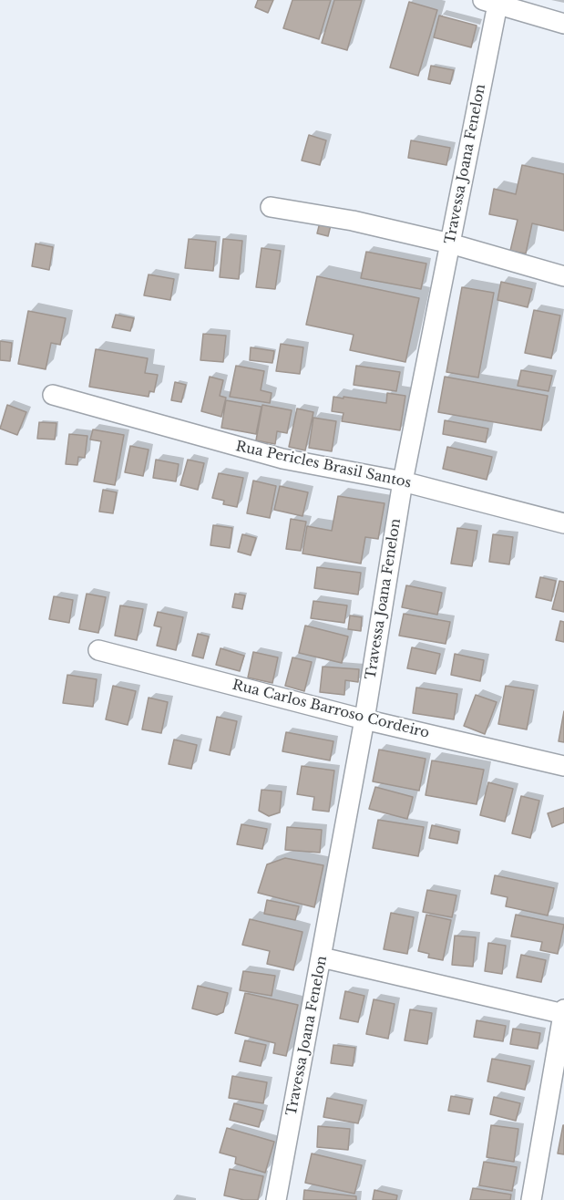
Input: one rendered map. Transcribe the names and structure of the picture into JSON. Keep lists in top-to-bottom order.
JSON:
{
  "streets": {
    "street": ["Travessa Joana Fenelon", "Rua Pericles Brasil Santos", "Rua Carlos Barroso Cordeiro"]
  },
  "crossings": [
    ["Travessa Joana Fenelon", "Rua Pericles Brasil Santos"],
    ["Travessa Joana Fenelon", "Rua Carlos Barroso Cordeiro"]
  ]
}
